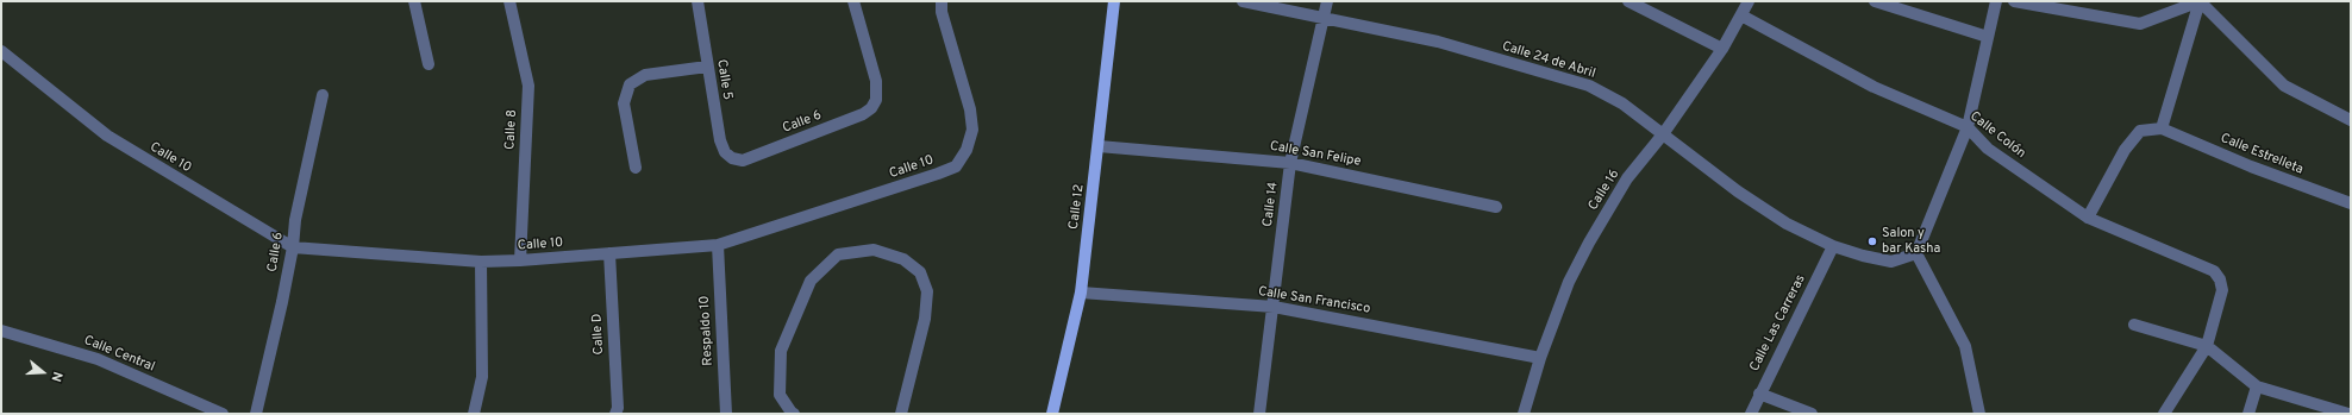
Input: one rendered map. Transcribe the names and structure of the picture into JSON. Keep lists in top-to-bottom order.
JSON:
{
  "streets": {
    "main road": ["Calle 12"],
    "street": [
      "Calle 24 de Abril",
      "Calle 5",
      "Calle 6",
      "Calle 8",
      "Calle Colón",
      "Calle San Felipe",
      "Calle Estrelleta",
      "Calle 10",
      "Calle 16",
      "Calle 14",
      "Calle San Francisco",
      "Calle Las Carreras",
      "Respaldo 10",
      "Calle D",
      "Calle Central"
    ]
  },
  "crossings": [
    ["Calle 24 de Abril", "Calle 16"],
    ["Calle 24 de Abril", "Calle 14"],
    ["Calle 24 de Abril", "Calle Las Carreras"],
    ["Calle 5", "Calle 6"],
    ["Calle 6", "Calle 10"],
    ["Calle 8", "Calle 10"],
    ["Calle Colón", "Calle 16"],
    ["Calle San Felipe", "Calle 14"],
    ["Calle San Felipe", "Calle 12"],
    ["Calle 10", "Respaldo 10"],
    ["Calle 10", "Calle D"],
    ["Calle 16", "Calle San Francisco"],
    ["Calle 14", "Calle San Francisco"],
    ["Calle 12", "Calle San Francisco"]
  ],
  "places": ["Salon y bar Kasha"],
  "north": "right"
}
